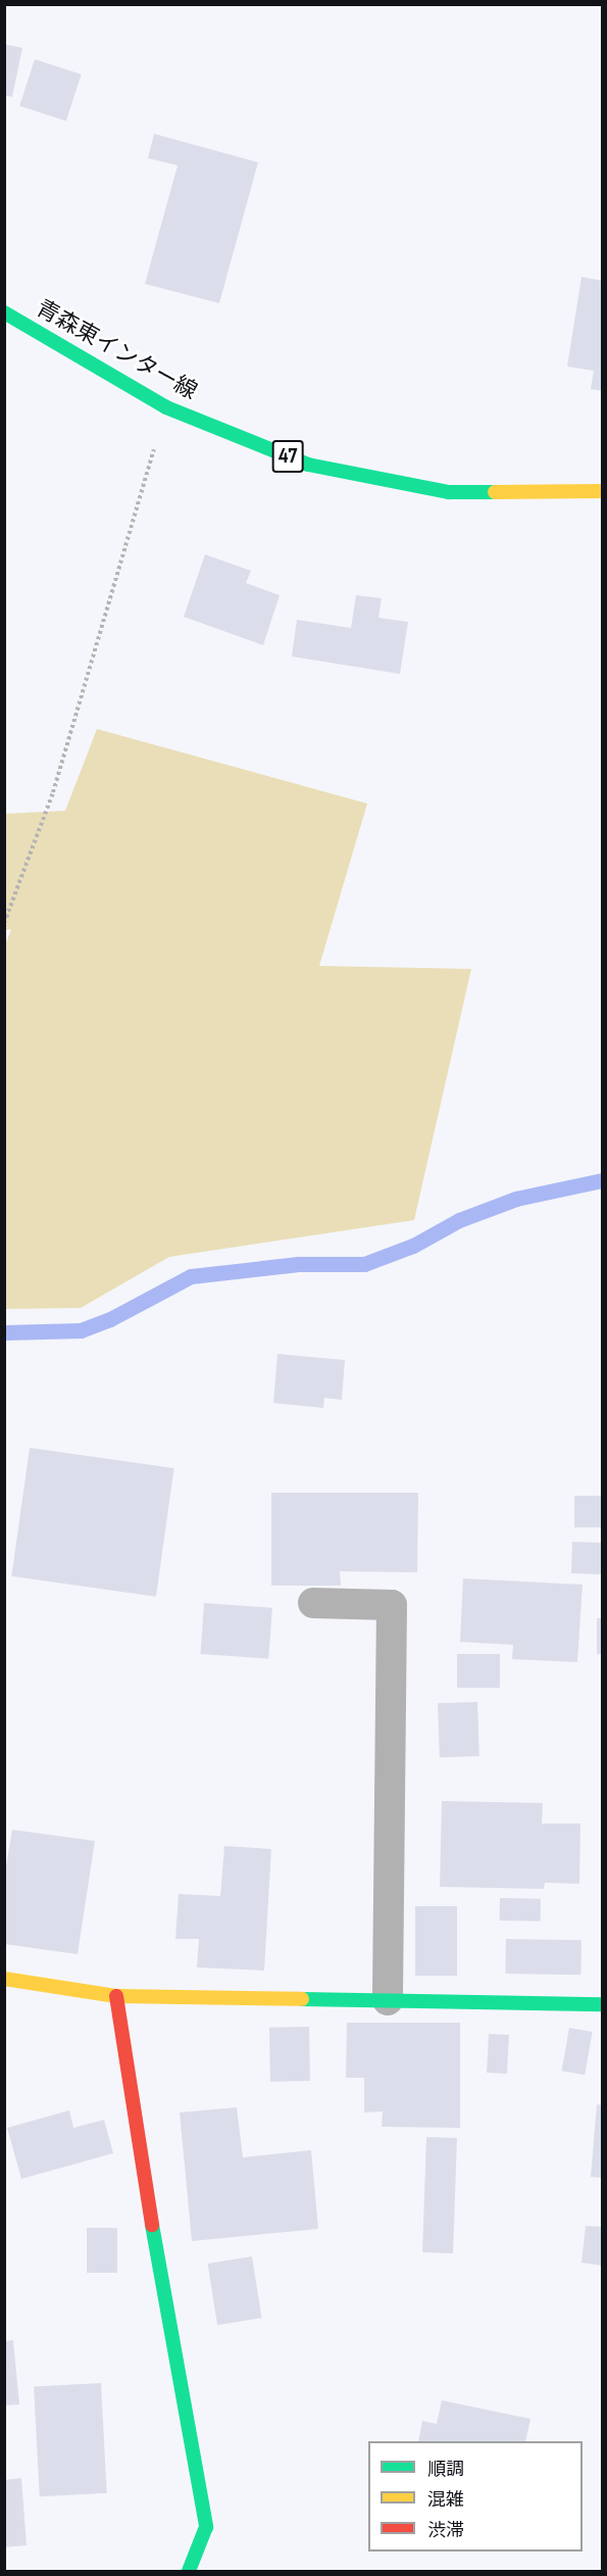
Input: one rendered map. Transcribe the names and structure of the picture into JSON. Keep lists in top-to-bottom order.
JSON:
{
  "streets": {
    "street": ["青森東インター線", "47"]
  },
  "legend": ["順調", "混雑", "渋滞"]
}
